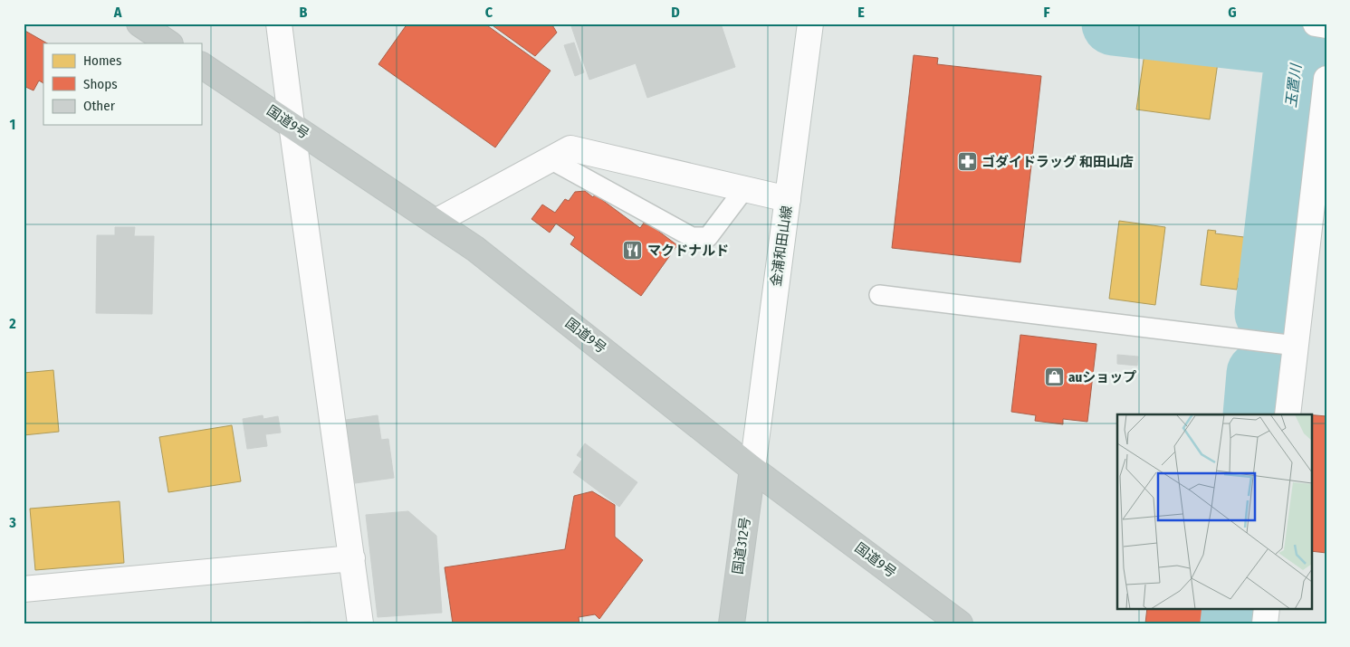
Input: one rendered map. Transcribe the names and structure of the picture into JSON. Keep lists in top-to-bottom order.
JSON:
{
  "streets": {
    "highway": ["国道9号", "国道312号"],
    "street": ["金浦和田山線"]
  },
  "crossings": [
    ["国道9号", "金浦和田山線"],
    ["国道9号", "国道312号"],
    ["金浦和田山線", "国道312号"]
  ],
  "water": ["玉置川"],
  "places": {
    "pharmacy": ["ゴダイドラッグ 和田山店"],
    "restaurant": ["マクドナルド"],
    "shop": ["auショップ"]
  },
  "legend": ["Homes", "Shops", "Other"],
  "grid": {
    "columns": [
      "A",
      "B",
      "C",
      "D",
      "E",
      "F",
      "G"
    ],
    "rows": ["1", "2", "3"]
  }
}
